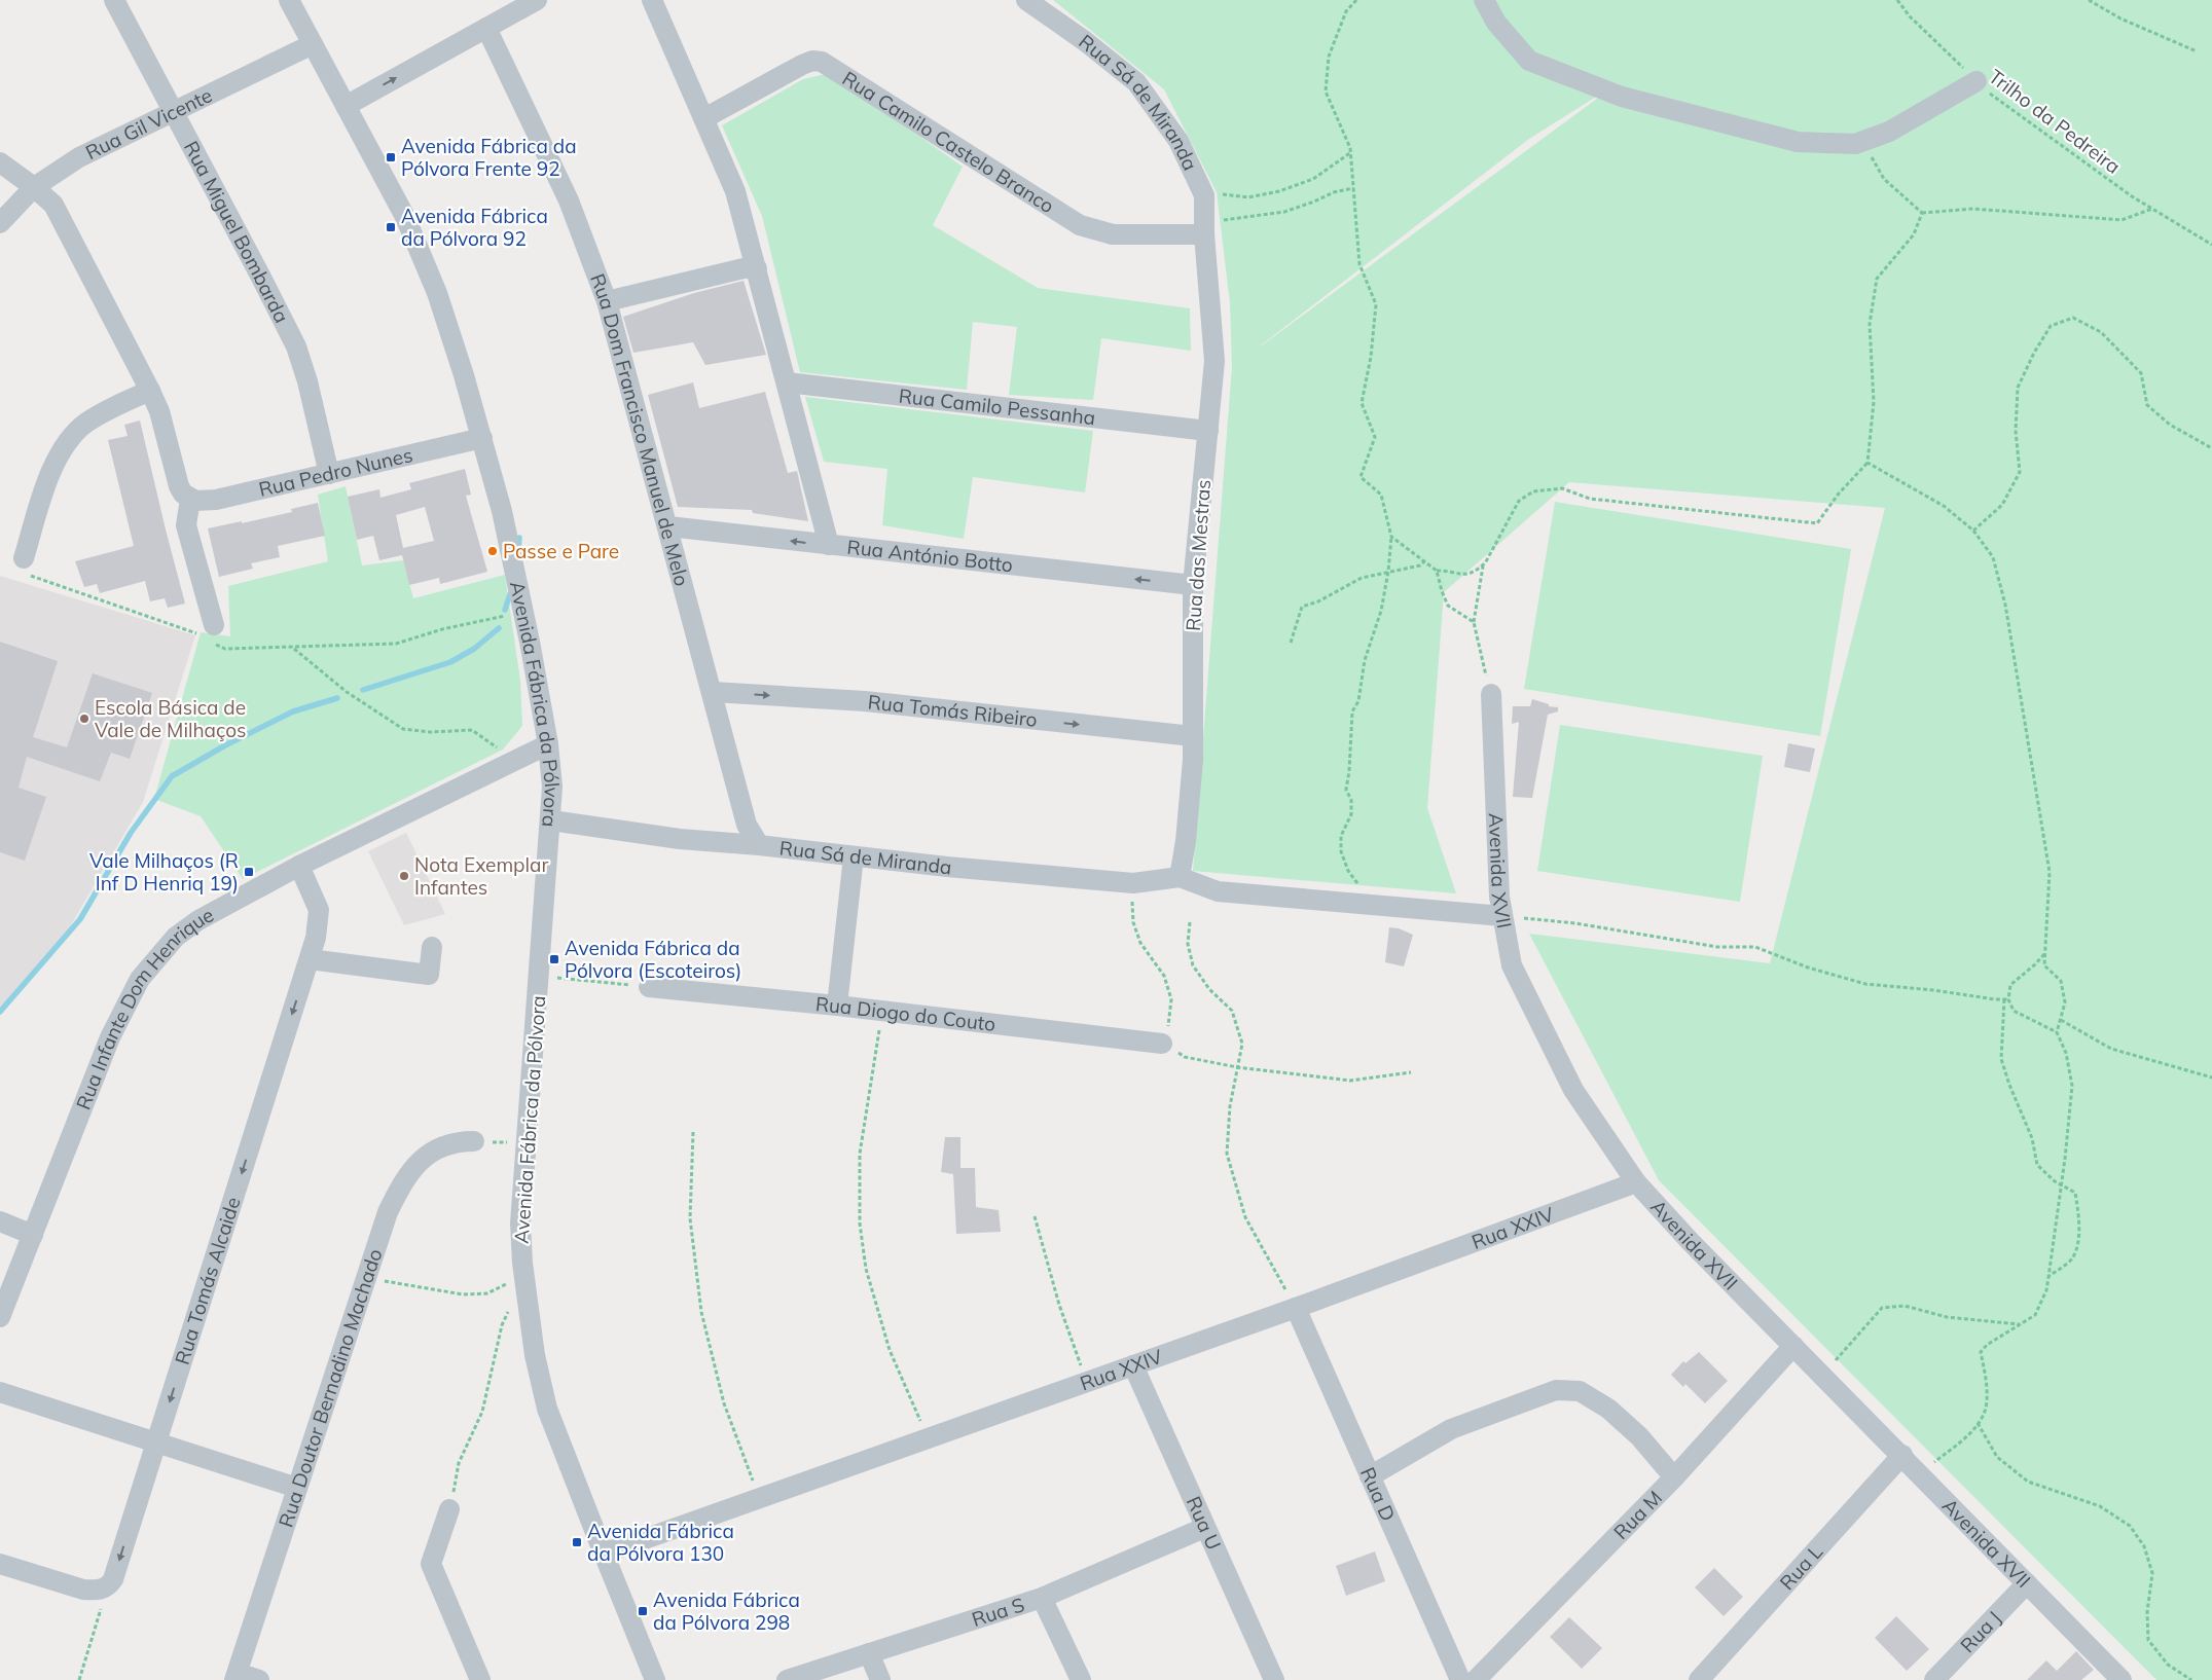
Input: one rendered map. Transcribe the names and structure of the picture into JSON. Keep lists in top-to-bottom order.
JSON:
{
  "streets": {
    "street": [
      "Rua Sá de Miranda",
      "Rua Gil Vicente",
      "Rua Camilo Castelo Branco",
      "Rua Miguel Bombarda",
      "Rua Camilo Pessanha",
      "Rua Dom Francisco Manuel de Melo",
      "Rua Pedro Nunes",
      "Rua das Mestras",
      "Rua António Botto",
      "Avenida Fábrica da Pólvora",
      "Rua Tomás Ribeiro",
      "Avenida XVII",
      "Rua Infante Dom Henrique",
      "Rua Diogo do Couto",
      "Rua XXIV",
      "Rua Tomás Alcaide",
      "Rua Doutor Bernadino Machado",
      "Rua D",
      "Rua M",
      "Rua U",
      "Rua L",
      "Rua S",
      "Rua J"
    ],
    "path": ["Trilho da Pedreira"]
  },
  "crossings": [
    ["Rua Sá de Miranda", "Rua Camilo Castelo Branco"],
    ["Rua Sá de Miranda", "Rua Dom Francisco Manuel de Melo"],
    ["Rua Sá de Miranda", "Rua das Mestras"],
    ["Rua Sá de Miranda", "Avenida Fábrica da Pólvora"],
    ["Rua Gil Vicente", "Rua Miguel Bombarda"],
    ["Rua Gil Vicente", "Avenida Fábrica da Pólvora"],
    ["Rua Camilo Castelo Branco", "Rua das Mestras"],
    ["Rua Miguel Bombarda", "Rua Pedro Nunes"],
    ["Rua Camilo Pessanha", "Rua das Mestras"],
    ["Rua Dom Francisco Manuel de Melo", "Rua António Botto"],
    ["Rua Dom Francisco Manuel de Melo", "Rua Tomás Ribeiro"],
    ["Rua Pedro Nunes", "Avenida Fábrica da Pólvora"],
    ["Rua das Mestras", "Rua António Botto"],
    ["Rua das Mestras", "Rua Tomás Ribeiro"],
    ["Avenida Fábrica da Pólvora", "Rua Infante Dom Henrique"],
    ["Avenida Fábrica da Pólvora", "Rua XXIV"],
    ["Avenida XVII", "Rua XXIV"],
    ["Avenida XVII", "Rua M"],
    ["Avenida XVII", "Rua L"],
    ["Avenida XVII", "Rua J"],
    ["Rua Infante Dom Henrique", "Rua Tomás Alcaide"],
    ["Rua XXIV", "Rua D"],
    ["Rua XXIV", "Rua U"],
    ["Rua U", "Rua S"]
  ],
  "one_way": ["Rua António Botto", "Rua Tomás Ribeiro", "Rua Tomás Alcaide"],
  "places": {
    "transit": [
      "Avenida Fábrica da Pólvora Frente 92",
      "Avenida Fábrica da Pólvora 92",
      "Vale Milhaços (R Inf D Henriq 19)",
      "Avenida Fábrica da Pólvora (Escoteiros)",
      "Avenida Fábrica da Pólvora 130",
      "Avenida Fábrica da Pólvora 298"
    ],
    "other": ["Passe e Pare", "Escola Básica de Vale de Milhaços", "Nota Exemplar Infantes"]
  }
}
